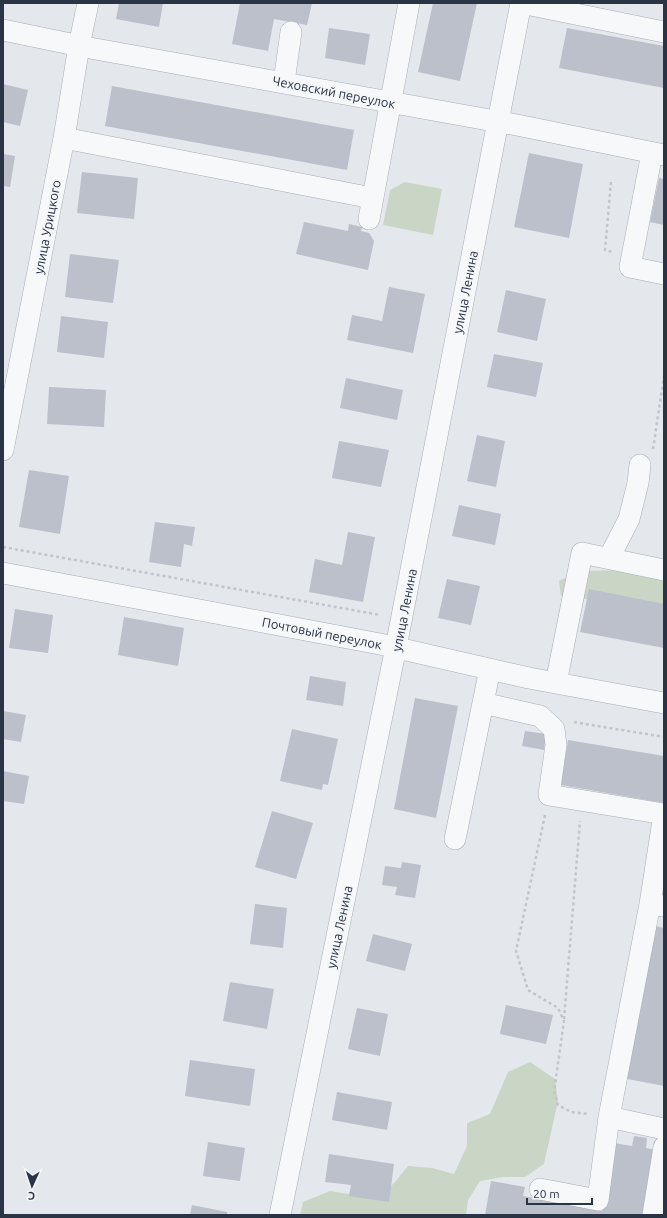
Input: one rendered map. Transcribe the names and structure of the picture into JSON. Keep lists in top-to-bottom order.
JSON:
{
  "streets": {
    "street": [
      "Чеховский переулок",
      "улица Урицкого",
      "улица Ленина",
      "Почтовый переулок"
    ]
  },
  "crossings": [
    ["Чеховский переулок", "улица Урицкого"],
    ["Чеховский переулок", "улица Ленина"],
    ["улица Ленина", "Почтовый переулок"]
  ],
  "scale_bar": "20 m",
  "north": "bottom"
}
